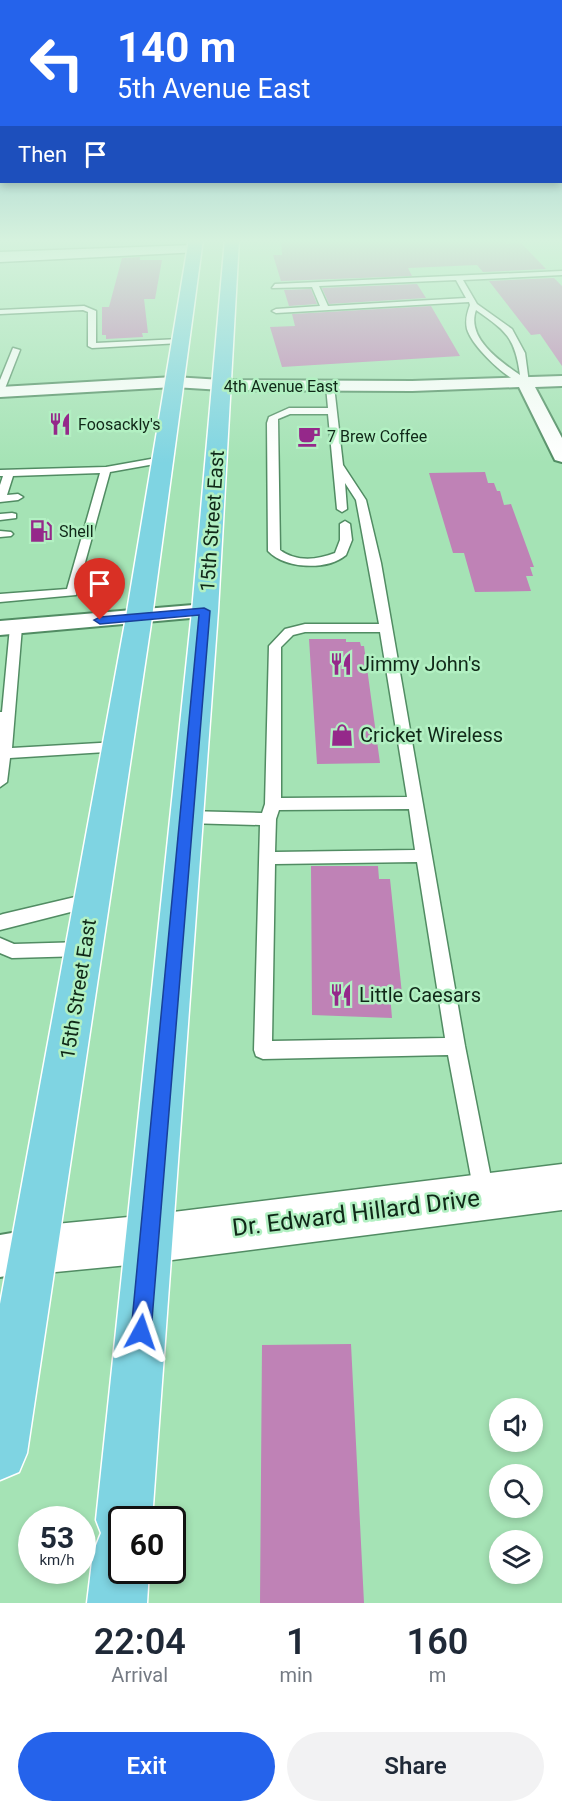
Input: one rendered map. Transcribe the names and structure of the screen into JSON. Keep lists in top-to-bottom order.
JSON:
{
  "streets": {
    "main road": ["15th Street East"],
    "street": ["4th Avenue East", "Dr. Edward Hillard Drive"]
  },
  "crossings": [
    ["4th Avenue East", "15th Street East"],
    ["15th Street East", "Dr. Edward Hillard Drive"]
  ],
  "places": {
    "restaurant": ["Foosackly's", "Jimmy John's", "Little Caesars"],
    "cafe": ["7 Brew Coffee"],
    "fuel station": ["Shell"],
    "shop": ["Cricket Wireless"]
  },
  "page": {
    "turn": ["140 m", "5th Avenue East"],
    "then": "Then",
    "speed": "53 km/h",
    "limit": "60",
    "eta": [
      "22:04",
      "Arrival",
      "1",
      "min",
      "160",
      "m"
    ],
    "buttons": ["Exit", "Share"]
  }
}
